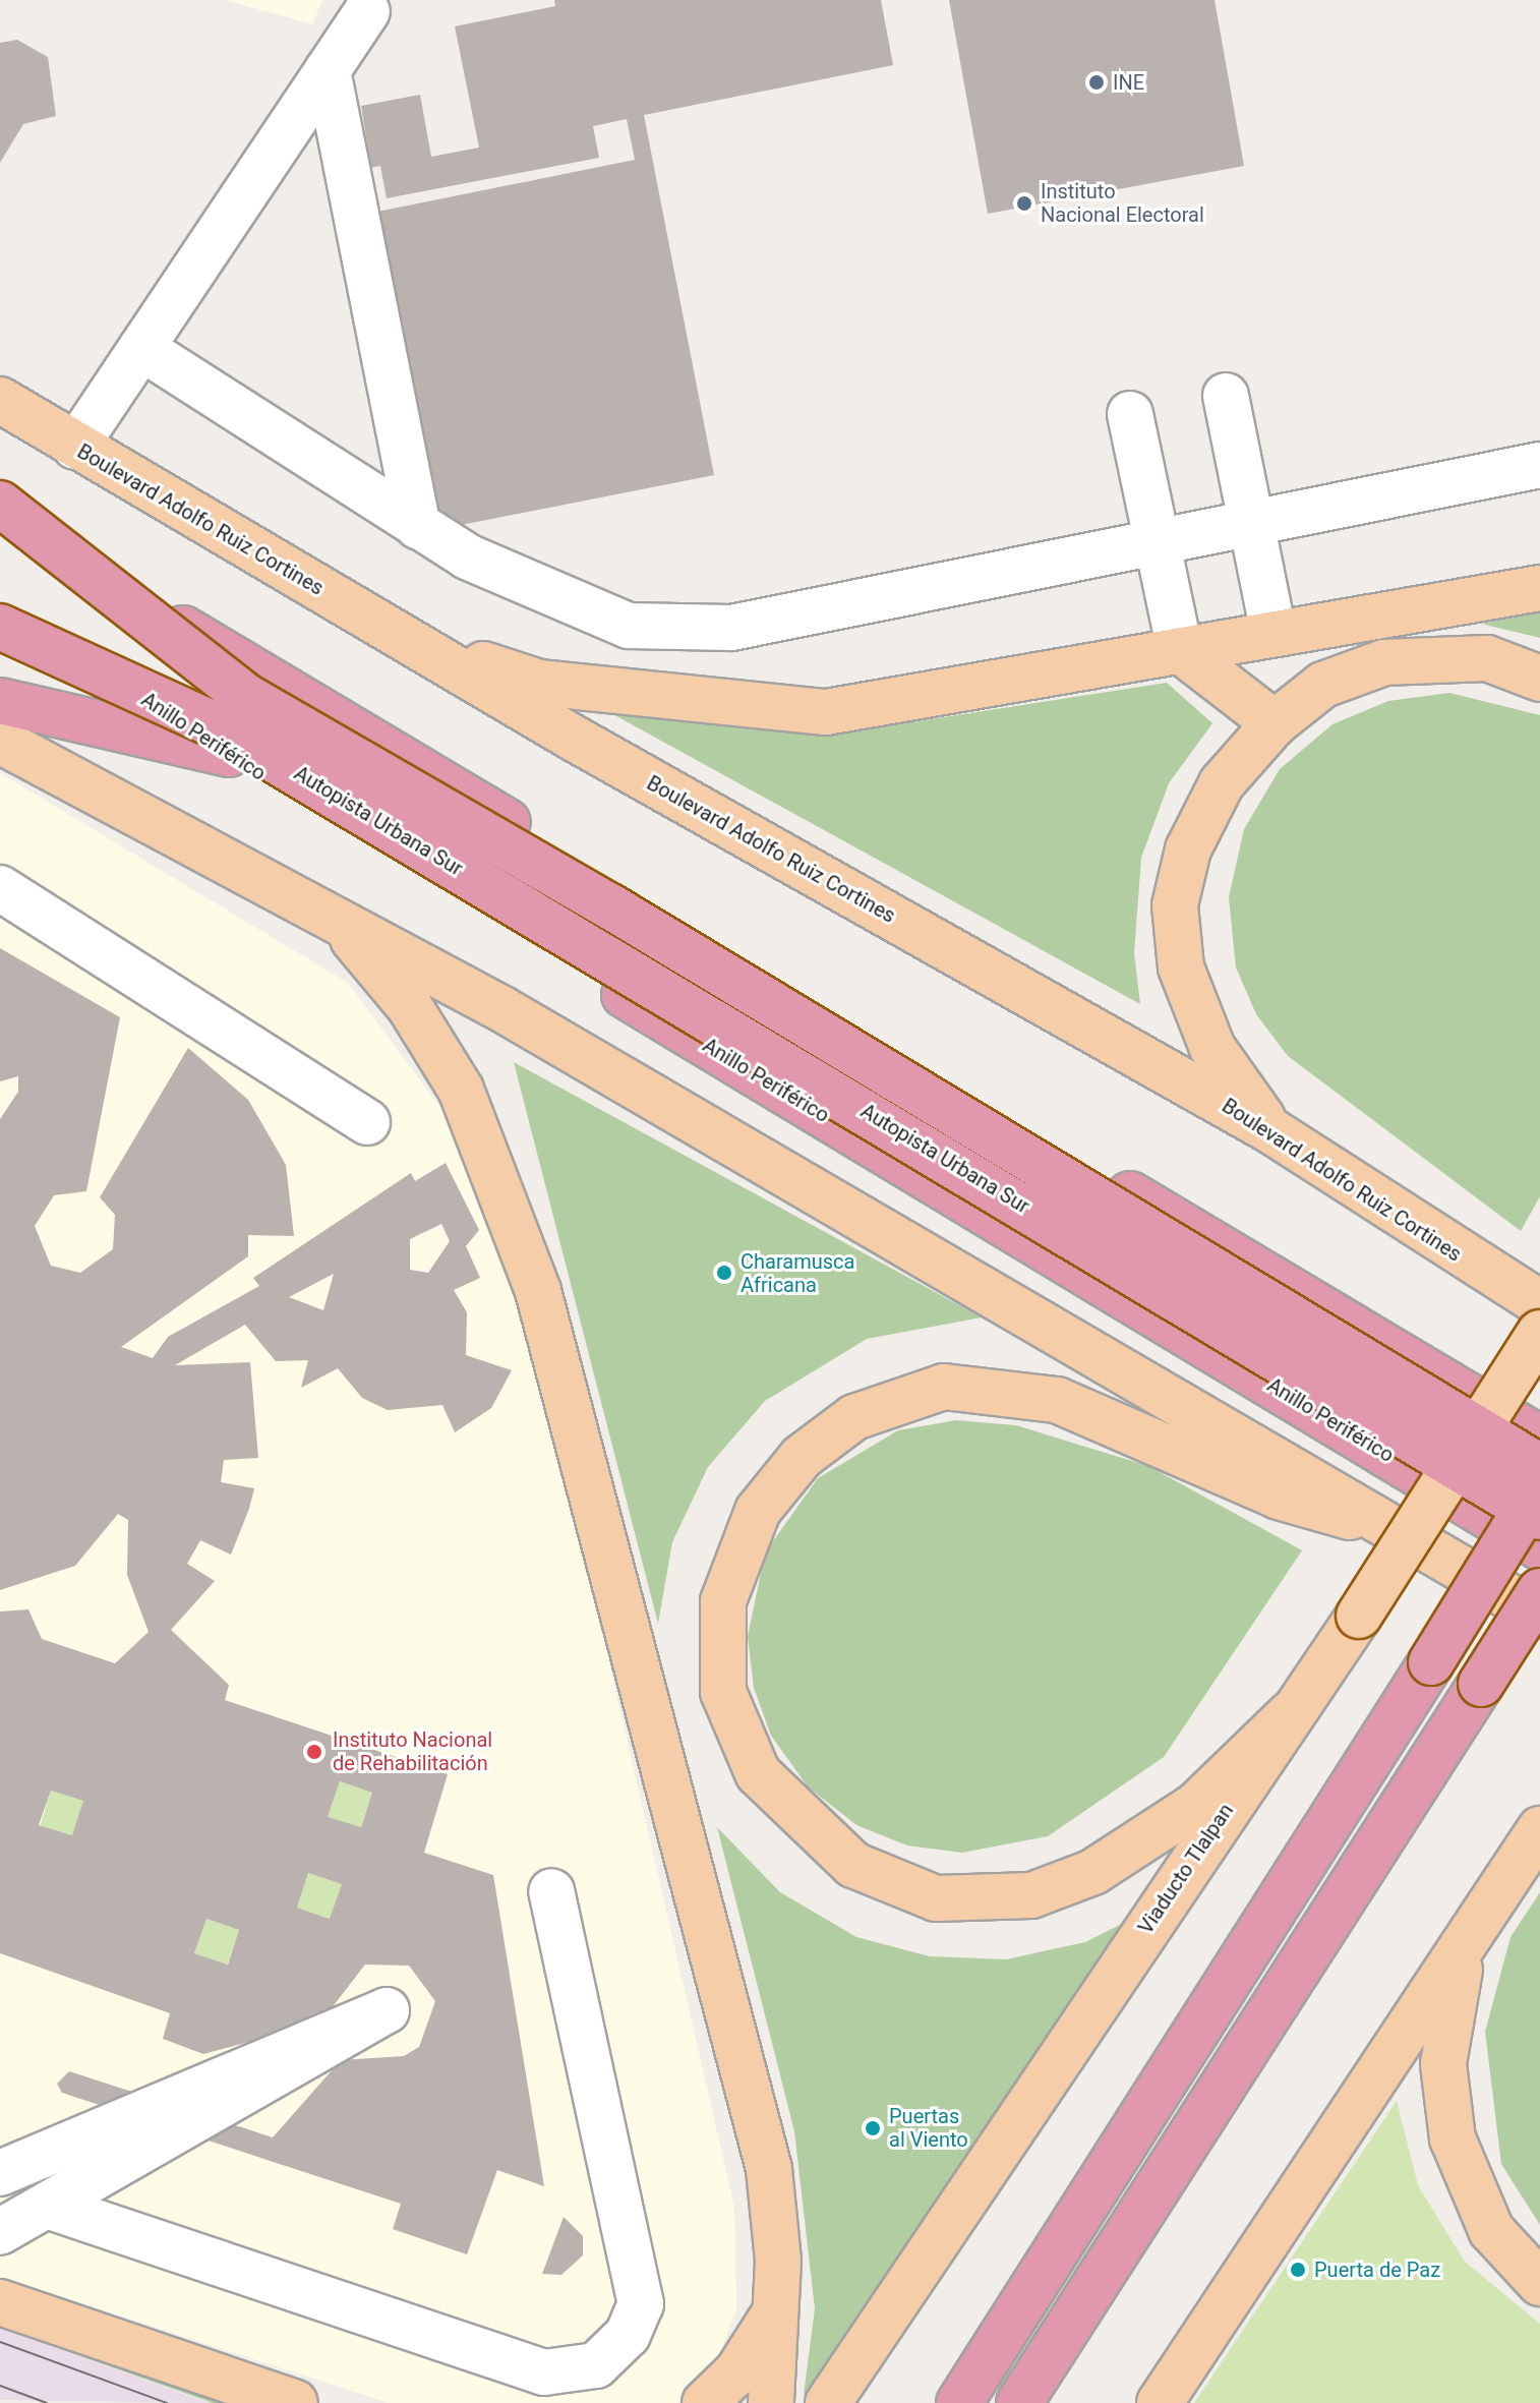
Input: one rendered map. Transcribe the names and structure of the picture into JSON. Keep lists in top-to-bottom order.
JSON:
{
  "streets": {
    "highway": ["Anillo Periférico", "Autopista Urbana Sur"],
    "main road": ["Boulevard Adolfo Ruiz Cortines", "Viaducto Tlalpan"]
  },
  "crossings": [
    ["Anillo Periférico", "Autopista Urbana Sur"]
  ],
  "places": [
    "INE",
    "Instituto Nacional Electoral",
    "Charamusca Africana",
    "Instituto Nacional de Rehabilitación",
    "Puertas al Viento",
    "Puerta de Paz"
  ]
}
